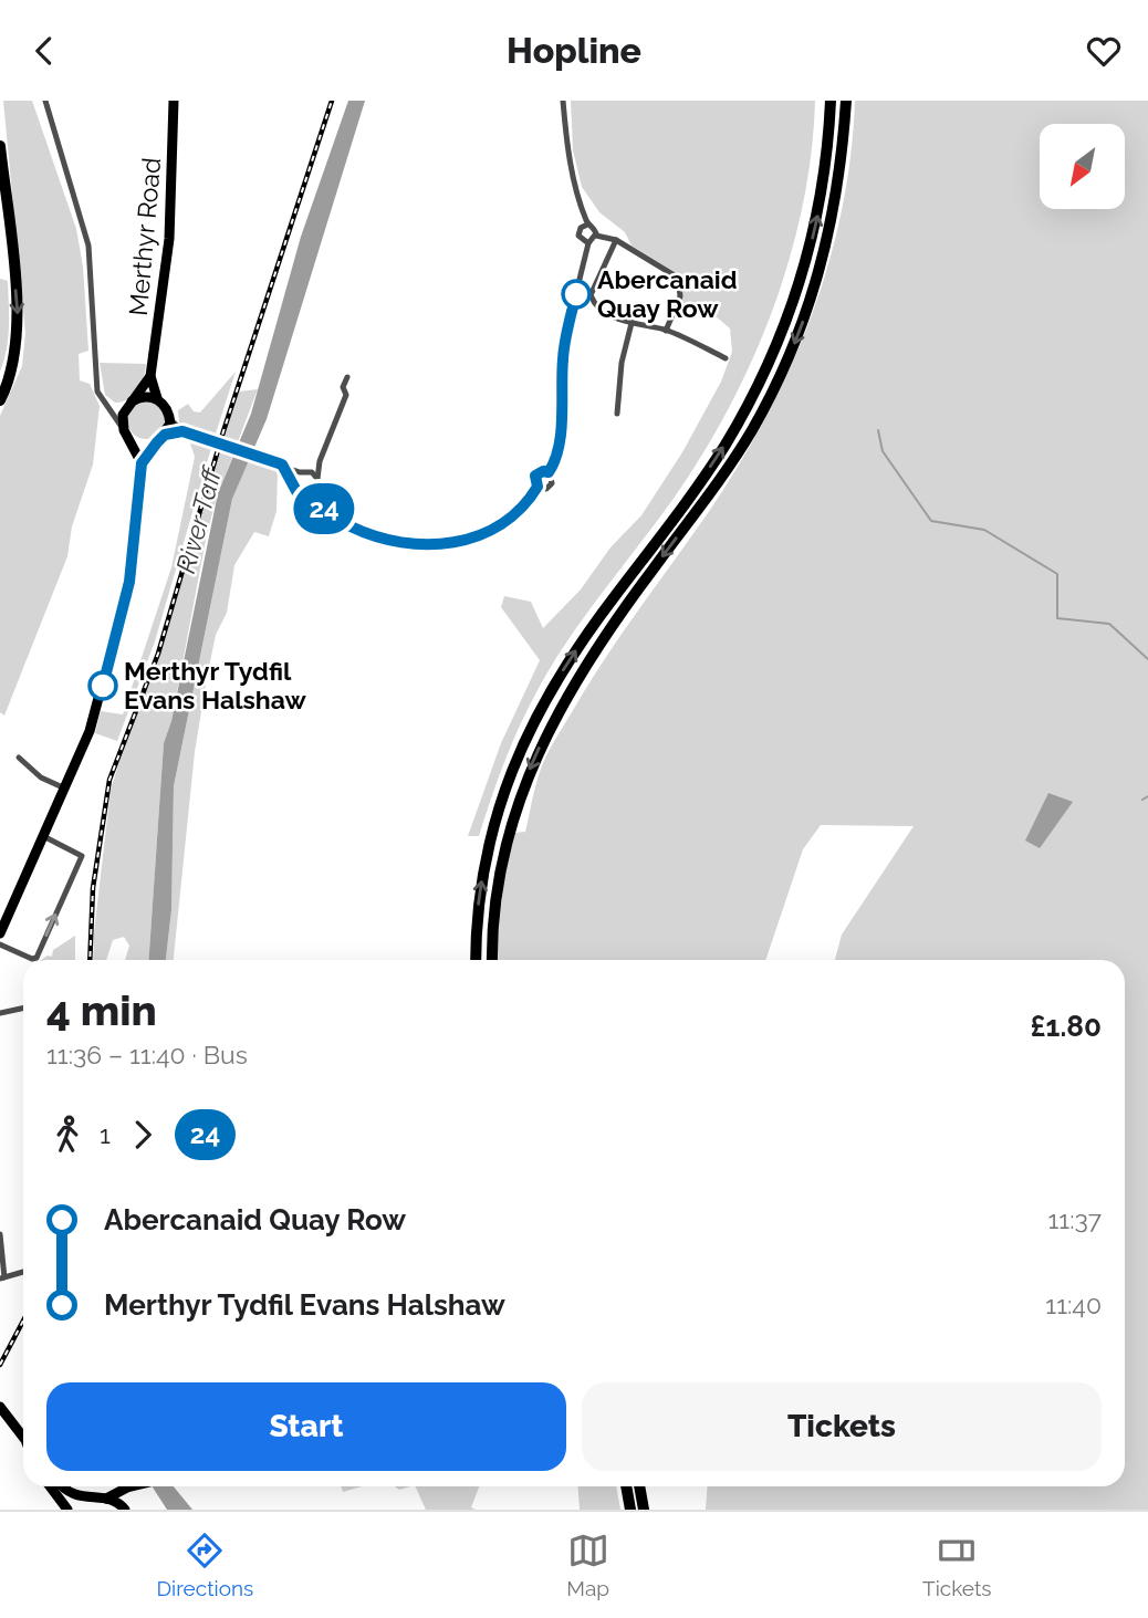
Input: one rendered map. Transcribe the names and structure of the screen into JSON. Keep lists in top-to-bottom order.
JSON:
{
  "streets": {
    "main road": ["Merthyr Road"]
  },
  "water": ["River Taff"],
  "places": ["Abercanaid Quay Row", "Merthyr Tydfil Evans Halshaw"],
  "lines": ["bus line 24"],
  "north": "bottom left",
  "page": {
    "header": "Hopline",
    "on_map": "24",
    "heading": ["4 min", "11:36 – 11:40 · Bus", "£1.80"],
    "legs": ["1", "24"],
    "list": [
      {
        "name": "Abercanaid Quay Row",
        "value": "11:37"
      },
      {
        "name": "Merthyr Tydfil Evans Halshaw",
        "value": "11:40"
      }
    ],
    "buttons": ["Start", "Tickets"],
    "tabs": ["Directions", "Map", "Tickets"]
  }
}
